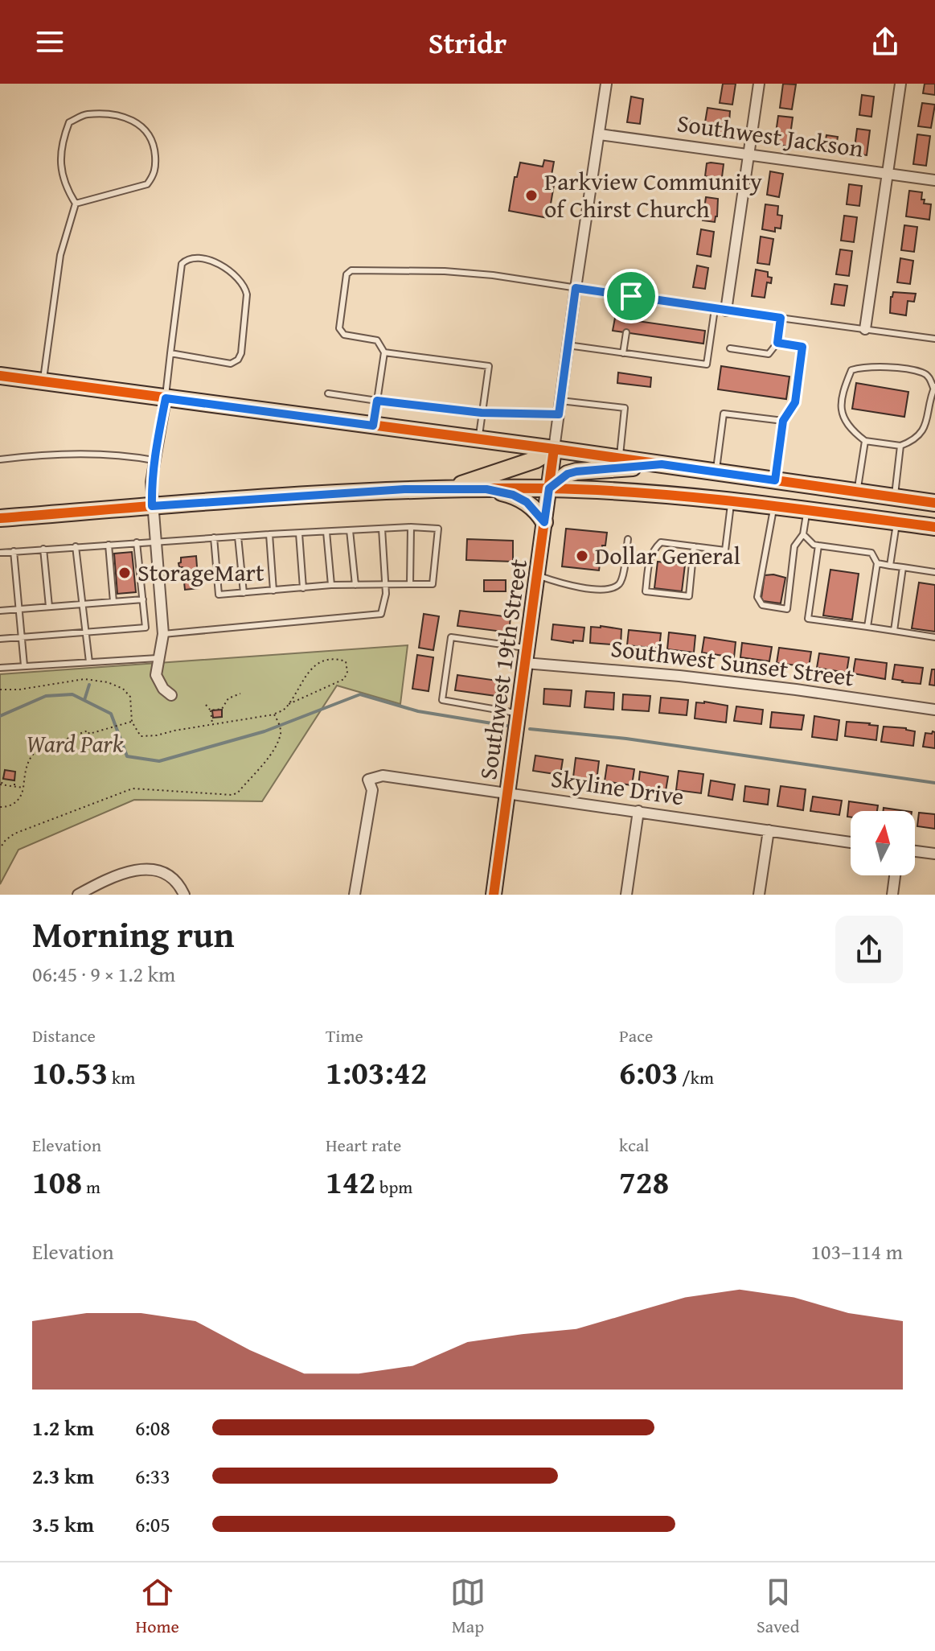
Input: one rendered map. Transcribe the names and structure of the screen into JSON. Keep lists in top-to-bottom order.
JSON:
{
  "streets": {
    "street": [
      "Southwest Jackson",
      "Southwest Sunset Street",
      "Southwest 19th Street",
      "Skyline Drive"
    ]
  },
  "crossings": [
    ["Southwest Jackson", "Southwest 19th Street"],
    ["Southwest Sunset Street", "Southwest 19th Street"],
    ["Southwest 19th Street", "Skyline Drive"]
  ],
  "parks": ["Ward Park"],
  "places": ["Parkview Community of Chirst Church", "Dollar General", "StorageMart"],
  "north": "top",
  "page": {
    "header": "Stridr",
    "heading": ["Morning run", "06:45 · 9 × 1.2 km"],
    "stats": [
      ["Distance", "10.53 km"],
      ["Time", "1:03:42"],
      ["Pace", "6:03 /km"],
      ["Elevation", "108 m"],
      ["Heart rate", "142 bpm"],
      ["kcal", "728"]
    ],
    "chart": ["Elevation", "103–114 m"],
    "list": [
      {
        "name": "1.2 km",
        "note": "6:08"
      },
      {
        "name": "2.3 km",
        "note": "6:33"
      },
      {
        "name": "3.5 km",
        "note": "6:05"
      }
    ],
    "tabs": ["Home", "Map", "Saved"]
  }
}
